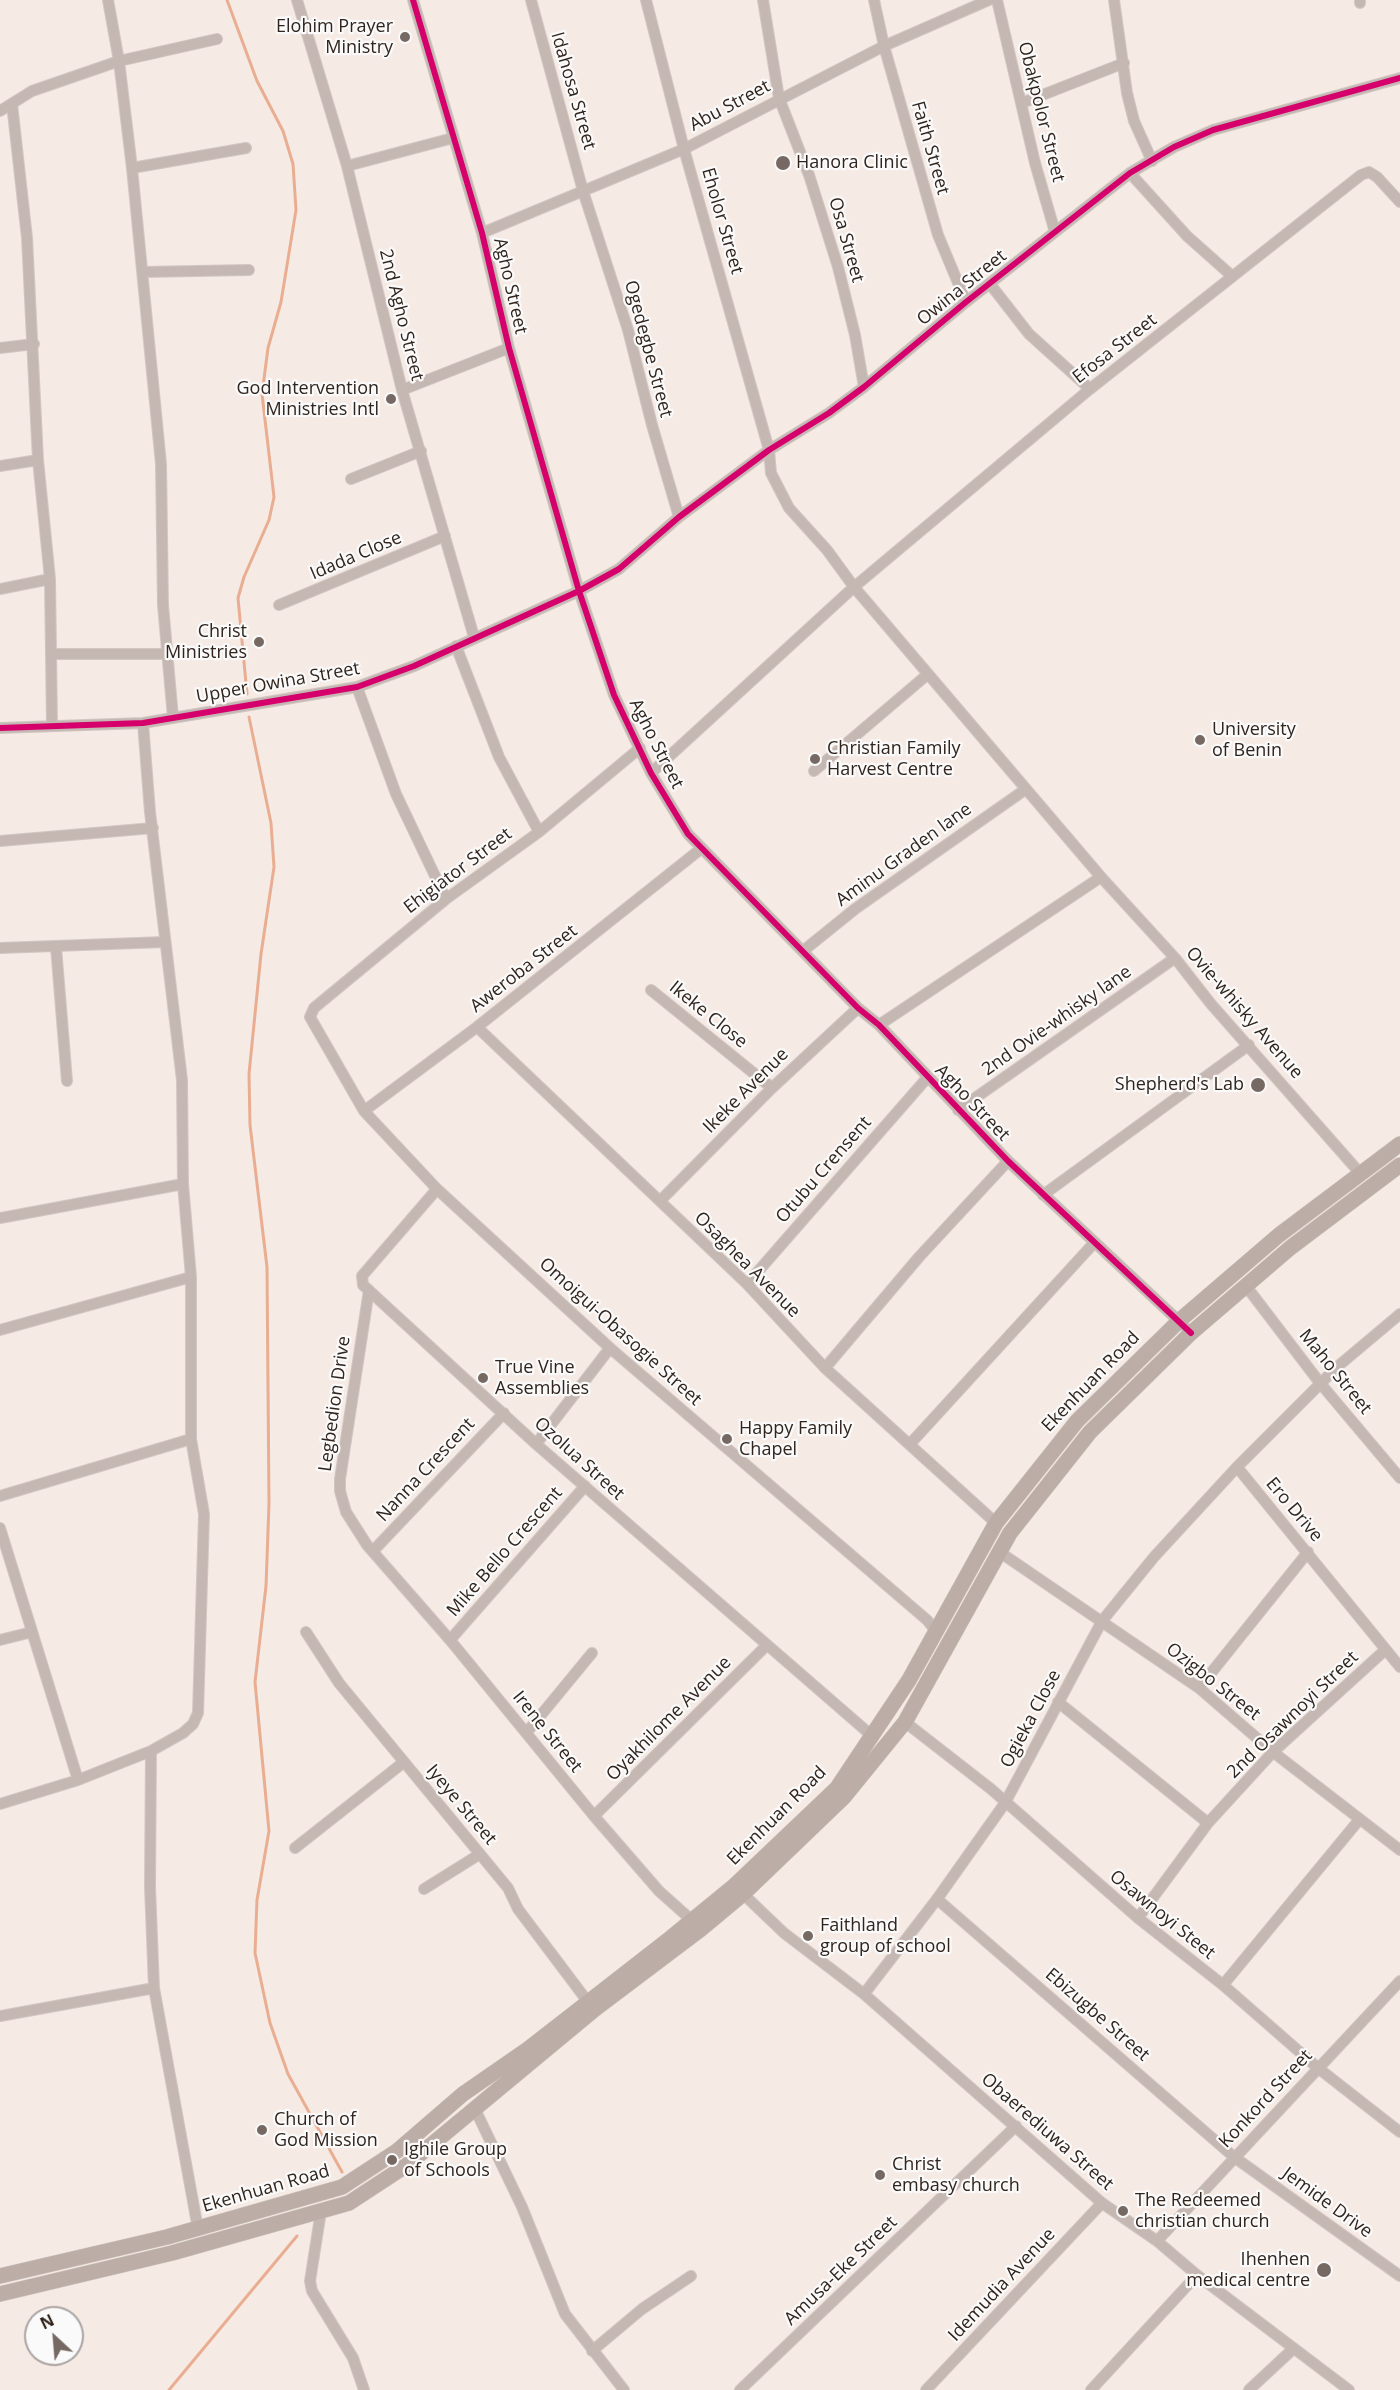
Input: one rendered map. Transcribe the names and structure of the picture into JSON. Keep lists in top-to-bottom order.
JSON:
{
  "streets": {
    "main road": ["Ekenhuan Road"],
    "street": [
      "Idahosa Street",
      "Abu Street",
      "Obakpolor Street",
      "Faith Street",
      "Eholor Street",
      "Osa Street",
      "Agho Street",
      "Owina Street",
      "2nd Agho Street",
      "Ogedegbe Street",
      "Efosa Street",
      "Idada Close",
      "Upper Owina Street",
      "Aminu Graden lane",
      "Ehigiator Street",
      "Aweroba Street",
      "Ovie-whisky Avenue",
      "Ikeke Close",
      "2nd Ovie-whisky lane",
      "Ikeke Avenue",
      "Otubu Crensent",
      "Osaghea Avenue",
      "Omoigui-Obasogie Street",
      "Maho Street",
      "Legbedion Drive",
      "Ozolua Street",
      "Nanna Crescent",
      "Ero Drive",
      "Mike Bello Crescent",
      "Ozigbo Street",
      "2nd Osawnoyi Street",
      "Oyakhilome Avenue",
      "Ogieka Close",
      "Irene Street",
      "Iyeye Street",
      "Osawnoyi Steet",
      "Ebizugbe Street",
      "Konkord Street",
      "Obaerediuwa Street",
      "Jemide Drive",
      "Amusa-Eke Street",
      "Idemudia Avenue"
    ]
  },
  "crossings": [
    ["Idahosa Street", "Abu Street"],
    ["Idahosa Street", "Ogedegbe Street"],
    ["Abu Street", "Faith Street"],
    ["Abu Street", "Eholor Street"],
    ["Abu Street", "Osa Street"],
    ["Abu Street", "Agho Street"],
    ["Abu Street", "Ogedegbe Street"],
    ["Obakpolor Street", "Owina Street"],
    ["Faith Street", "Owina Street"],
    ["Eholor Street", "Owina Street"],
    ["Eholor Street", "Efosa Street"],
    ["Eholor Street", "Ovie-whisky Avenue"],
    ["Osa Street", "Owina Street"],
    ["Agho Street", "Owina Street"],
    ["Agho Street", "Efosa Street"],
    ["Agho Street", "Upper Owina Street"],
    ["Agho Street", "Aminu Graden lane"],
    ["Agho Street", "Ehigiator Street"],
    ["Agho Street", "Aweroba Street"],
    ["Agho Street", "2nd Ovie-whisky lane"],
    ["Agho Street", "Ikeke Avenue"],
    ["Agho Street", "Otubu Crensent"],
    ["Agho Street", "Ekenhuan Road"],
    ["Owina Street", "Ogedegbe Street"],
    ["Owina Street", "Upper Owina Street"],
    ["2nd Agho Street", "Idada Close"],
    ["2nd Agho Street", "Upper Owina Street"],
    ["Efosa Street", "Ovie-whisky Avenue"],
    ["Aminu Graden lane", "Ovie-whisky Avenue"],
    ["Ehigiator Street", "Omoigui-Obasogie Street"],
    ["Aweroba Street", "Osaghea Avenue"],
    ["Aweroba Street", "Omoigui-Obasogie Street"],
    ["Ovie-whisky Avenue", "2nd Ovie-whisky lane"],
    ["Ovie-whisky Avenue", "Ekenhuan Road"],
    ["Ikeke Close", "Ikeke Avenue"],
    ["Ikeke Avenue", "Osaghea Avenue"],
    ["Otubu Crensent", "Osaghea Avenue"],
    ["Osaghea Avenue", "Ekenhuan Road"],
    ["Omoigui-Obasogie Street", "Ekenhuan Road"],
    ["Maho Street", "Ekenhuan Road"],
    ["Ekenhuan Road", "Ozolua Street"],
    ["Ekenhuan Road", "Ozigbo Street"],
    ["Ekenhuan Road", "Irene Street"],
    ["Ekenhuan Road", "Iyeye Street"],
    ["Ekenhuan Road", "Osawnoyi Steet"],
    ["Ekenhuan Road", "Obaerediuwa Street"],
    ["Legbedion Drive", "Ozolua Street"],
    ["Legbedion Drive", "Nanna Crescent"],
    ["Legbedion Drive", "Irene Street"],
    ["Ozolua Street", "Nanna Crescent"],
    ["Ozolua Street", "Mike Bello Crescent"],
    ["Ozolua Street", "Oyakhilome Avenue"],
    ["Nanna Crescent", "Irene Street"],
    ["Ero Drive", "2nd Osawnoyi Street"],
    ["Ero Drive", "Ogieka Close"],
    ["Mike Bello Crescent", "Irene Street"],
    ["Ozigbo Street", "2nd Osawnoyi Street"],
    ["Ozigbo Street", "Ogieka Close"],
    ["2nd Osawnoyi Street", "Osawnoyi Steet"],
    ["Oyakhilome Avenue", "Irene Street"],
    ["Ogieka Close", "Osawnoyi Steet"],
    ["Ogieka Close", "Ebizugbe Street"],
    ["Ogieka Close", "Obaerediuwa Street"],
    ["Osawnoyi Steet", "Konkord Street"],
    ["Ebizugbe Street", "Konkord Street"],
    ["Ebizugbe Street", "Jemide Drive"],
    ["Konkord Street", "Obaerediuwa Street"],
    ["Konkord Street", "Jemide Drive"],
    ["Obaerediuwa Street", "Amusa-Eke Street"],
    ["Obaerediuwa Street", "Idemudia Avenue"]
  ],
  "places": [
    "Elohim Prayer Ministry",
    "Hanora Clinic",
    "God Intervention Ministries Intl",
    "Christ Ministries",
    "University of Benin",
    "Christian Family Harvest Centre",
    "Shepherd's Lab",
    "True Vine Assemblies",
    "Happy Family Chapel",
    "Faithland group of school",
    "Church of God Mission",
    "Ighile Group of Schools",
    "Christ embasy church",
    "The Redeemed christian church",
    "Ihenhen medical centre"
  ],
  "north": "top left"
}
